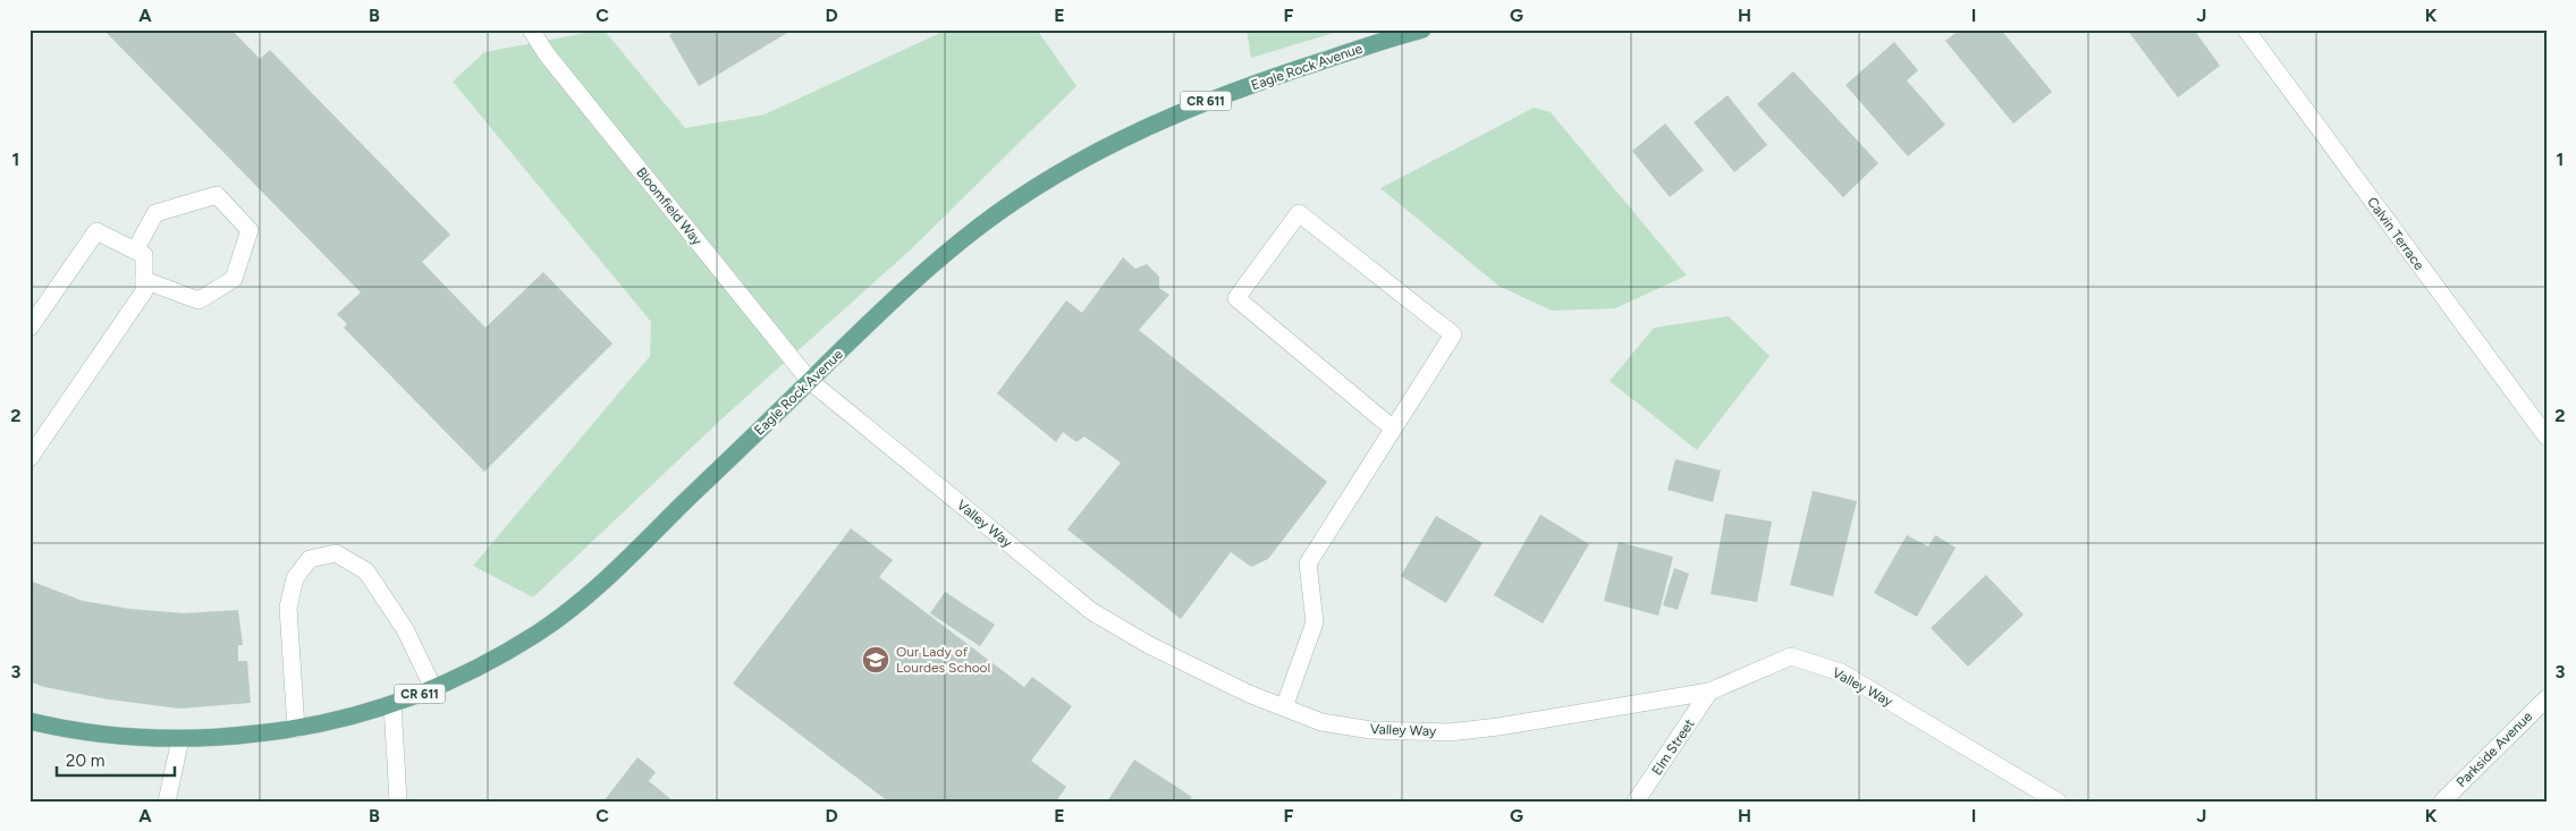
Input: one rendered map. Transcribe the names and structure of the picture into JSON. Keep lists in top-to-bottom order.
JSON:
{
  "streets": {
    "main road": ["Eagle Rock Avenue", "CR 611"],
    "street": [
      "Bloomfield Way",
      "Calvin Terrace",
      "Valley Way",
      "Elm Street",
      "Parkside Avenue"
    ]
  },
  "crossings": [
    ["Eagle Rock Avenue", "Bloomfield Way"],
    ["Eagle Rock Avenue", "Valley Way"],
    ["Bloomfield Way", "Valley Way"],
    ["Valley Way", "Elm Street"]
  ],
  "places": {
    "school or university": ["Our Lady of Lourdes School"]
  },
  "scale_bar": "20 m",
  "grid": {
    "columns": [
      "A",
      "B",
      "C",
      "D",
      "E",
      "F",
      "G",
      "H",
      "I",
      "J",
      "K"
    ],
    "rows": ["1", "2", "3"]
  }
}
